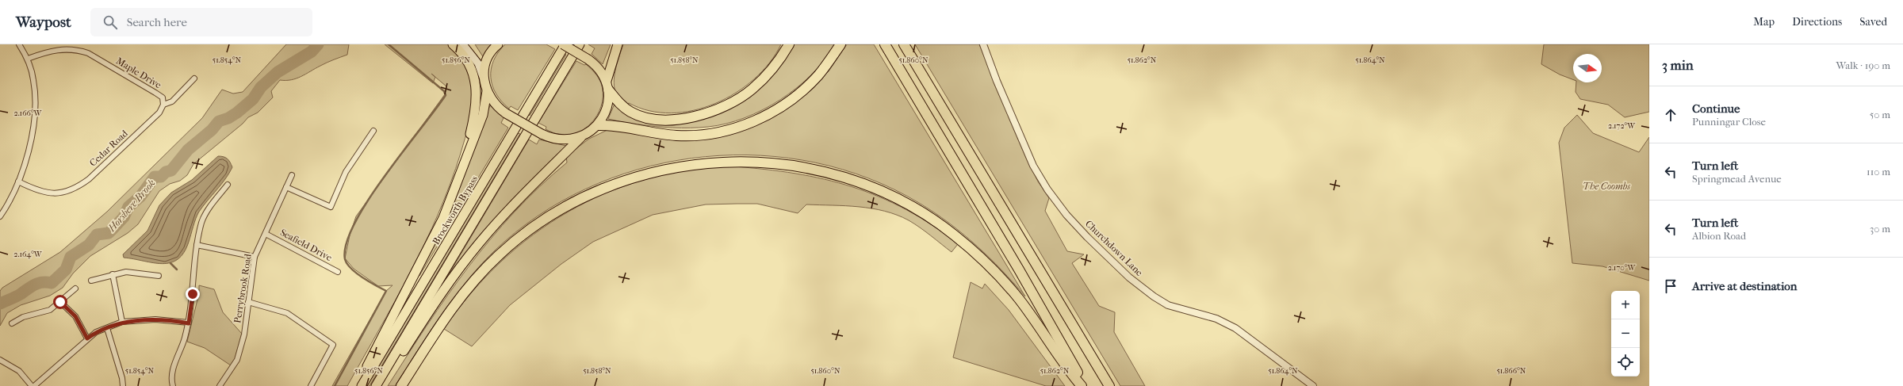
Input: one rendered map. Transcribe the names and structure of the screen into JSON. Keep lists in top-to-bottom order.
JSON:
{
  "streets": {
    "highway": ["Brockworth Bypass"],
    "street": [
      "Maple Drive",
      "Cedar Road",
      "Seafield Drive",
      "Churchdown Lane",
      "Perrybrook Road"
    ]
  },
  "crossings": [
    ["Maple Drive", "Cedar Road"],
    ["Seafield Drive", "Perrybrook Road"]
  ],
  "water": ["Horsbere Brook"],
  "parks": ["The Coombs"],
  "north": "right",
  "page": {
    "header": "Waypost",
    "search": "Search here",
    "nav": ["Map", "Directions", "Saved"],
    "heading": ["3 min", "Walk · 190 m"],
    "list": [
      ["Continue", "Punningar Close", "50 m"],
      ["Turn left", "Springmead Avenue", "110 m"],
      ["Turn left", "Albion Road", "30 m"],
      "Arrive at destination"
    ],
    "map_buttons": ["+", "−"]
  },
  "coordinates": [
    "51.854°N",
    "51.856°N",
    "51.858°N",
    "51.860°N",
    "51.862°N",
    "51.864°N",
    "2.166°W",
    "2.172°W",
    "2.164°W",
    "2.170°W",
    "51.866°N"
  ]
}
